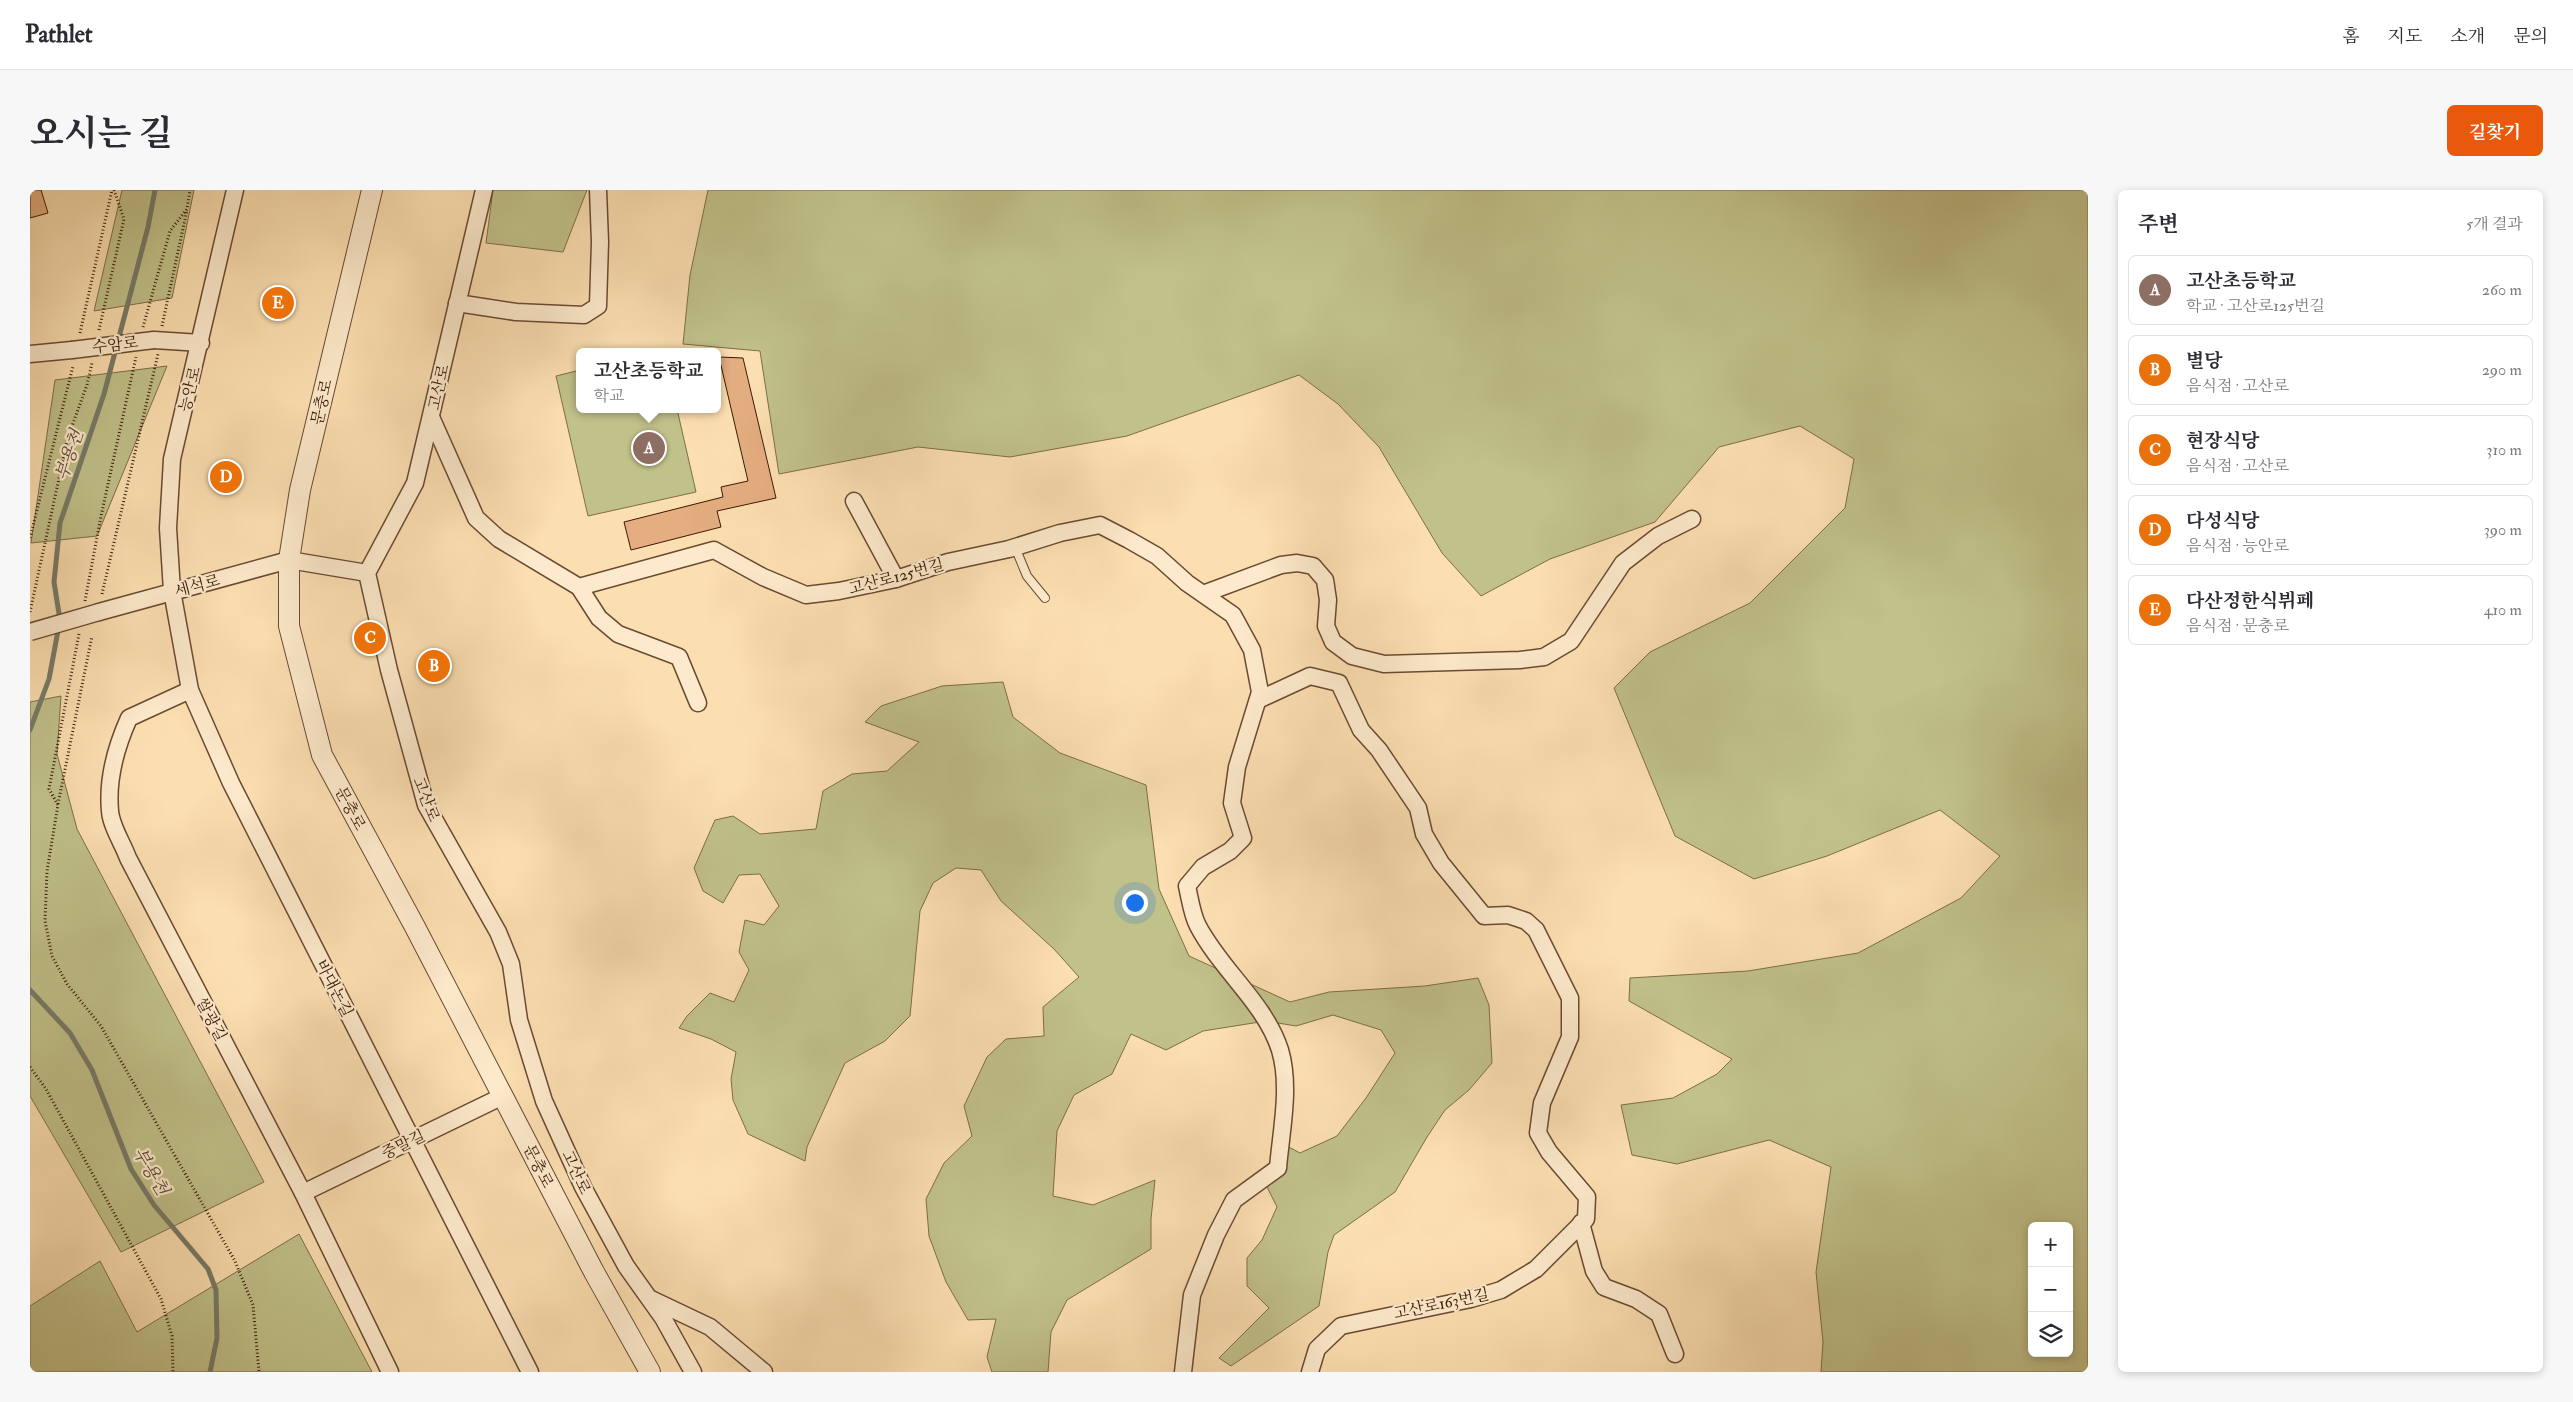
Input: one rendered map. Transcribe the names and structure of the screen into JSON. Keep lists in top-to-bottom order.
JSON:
{
  "streets": {
    "street": [
      "수암로",
      "고산로",
      "능안로",
      "문충로",
      "고산로125번길",
      "세석로",
      "바대논길",
      "쌀광길",
      "중말길",
      "고산로163번길"
    ]
  },
  "crossings": [
    ["수암로", "능안로"],
    ["고산로", "세석로"],
    ["능안로", "세석로"],
    ["능안로", "바대논길"],
    ["문충로", "세석로"],
    ["문충로", "중말길"],
    ["고산로125번길", "고산로163번길"],
    ["세석로", "바대논길"],
    ["바대논길", "쌀광길"],
    ["바대논길", "중말길"],
    ["쌀광길", "중말길"]
  ],
  "water": ["부용천"],
  "page": {
    "header": "Pathlet",
    "nav": [
      "홈",
      "지도",
      "소개",
      "문의"
    ],
    "title": "오시는 길",
    "buttons": "길찾기",
    "heading": ["주변", "5개 결과"],
    "list": [
      {
        "mark": "A",
        "name": "고산초등학교",
        "note": "학교 · 고산로125번길",
        "value": "260 m"
      },
      {
        "mark": "B",
        "name": "별당",
        "note": "음식점 · 고산로",
        "value": "290 m"
      },
      {
        "mark": "C",
        "name": "현장식당",
        "note": "음식점 · 고산로",
        "value": "310 m"
      },
      {
        "mark": "D",
        "name": "다성식당",
        "note": "음식점 · 능안로",
        "value": "390 m"
      },
      {
        "mark": "E",
        "name": "다산정한식뷔페",
        "note": "음식점 · 문충로",
        "value": "410 m"
      }
    ],
    "pins": [
      "E",
      "A",
      "D",
      "C",
      "B"
    ],
    "popup": ["고산초등학교", "학교"],
    "map_buttons": ["+", "−"]
  }
}
